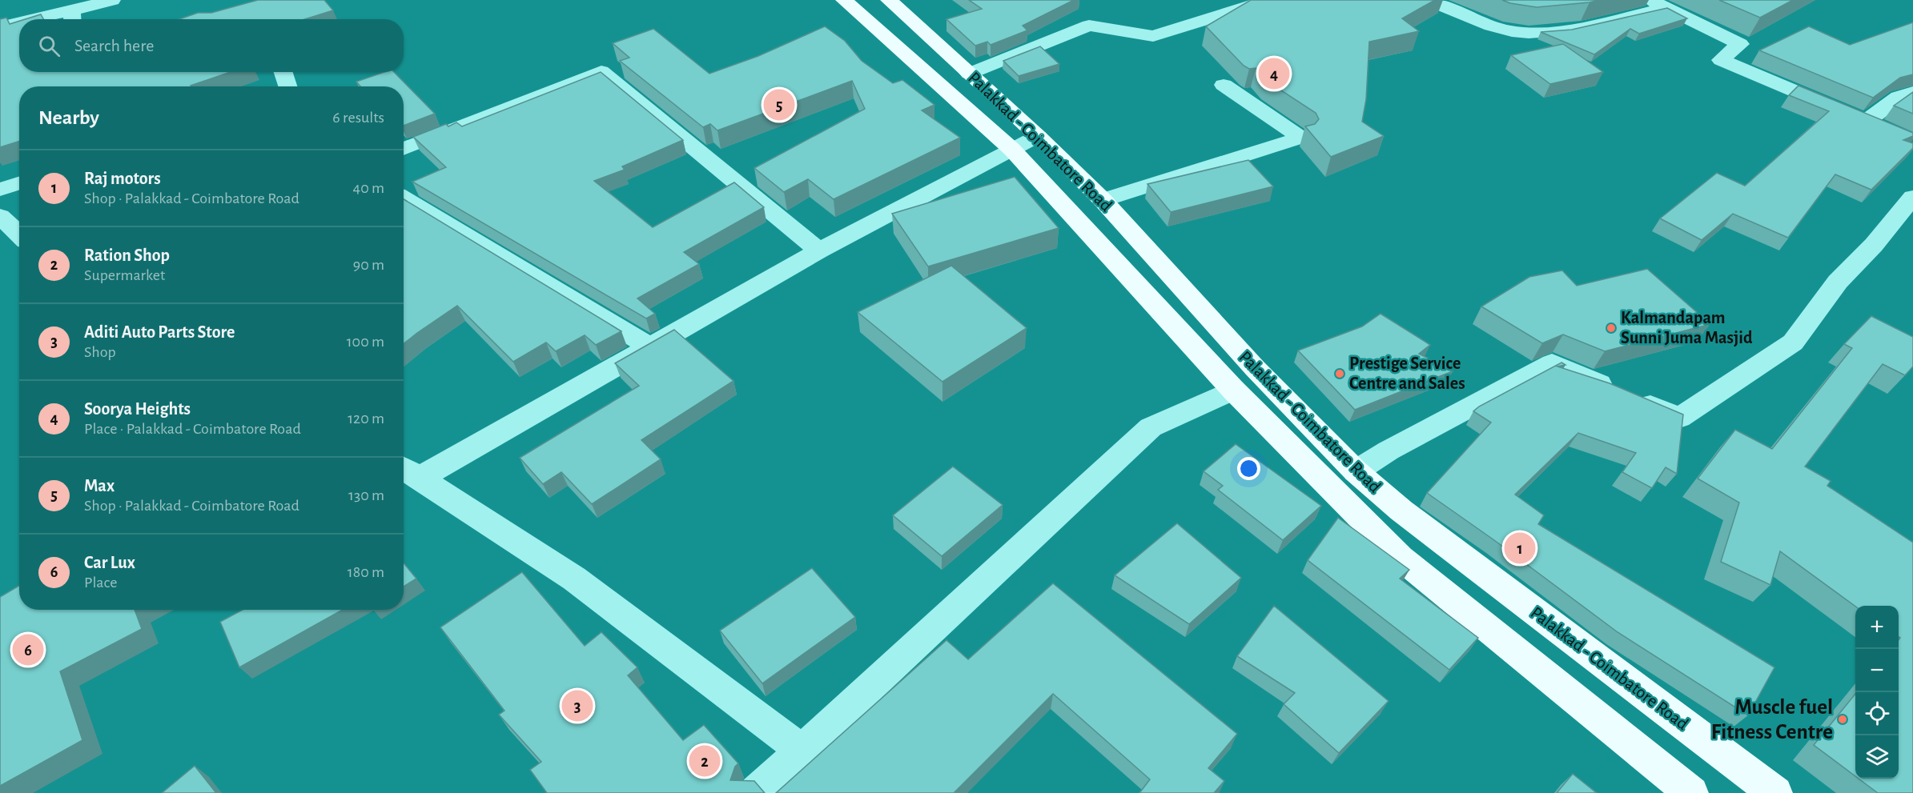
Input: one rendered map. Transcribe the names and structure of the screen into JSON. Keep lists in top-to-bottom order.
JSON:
{
  "streets": {
    "main road": ["Palakkad - Coimbatore Road"]
  },
  "places": ["Kalmandapam Sunni Juma Masjid", "Prestige Service Centre and Sales", "Muscle fuel Fitness Centre"],
  "page": {
    "search": "Search here",
    "pins": [
      "4",
      "5",
      "1",
      "6",
      "3",
      "2"
    ],
    "heading": ["Nearby", "6 results"],
    "list": [
      {
        "mark": "1",
        "name": "Raj motors",
        "note": "Shop · Palakkad - Coimbatore Road",
        "value": "40 m"
      },
      {
        "mark": "2",
        "name": "Ration Shop",
        "note": "Supermarket",
        "value": "90 m"
      },
      {
        "mark": "3",
        "name": "Aditi Auto Parts Store",
        "note": "Shop",
        "value": "100 m"
      },
      {
        "mark": "4",
        "name": "Soorya Heights",
        "note": "Place · Palakkad - Coimbatore Road",
        "value": "120 m"
      },
      {
        "mark": "5",
        "name": "Max",
        "note": "Shop · Palakkad - Coimbatore Road",
        "value": "130 m"
      },
      {
        "mark": "6",
        "name": "Car Lux",
        "note": "Place",
        "value": "180 m"
      }
    ],
    "map_buttons": ["+", "−"]
  }
}
